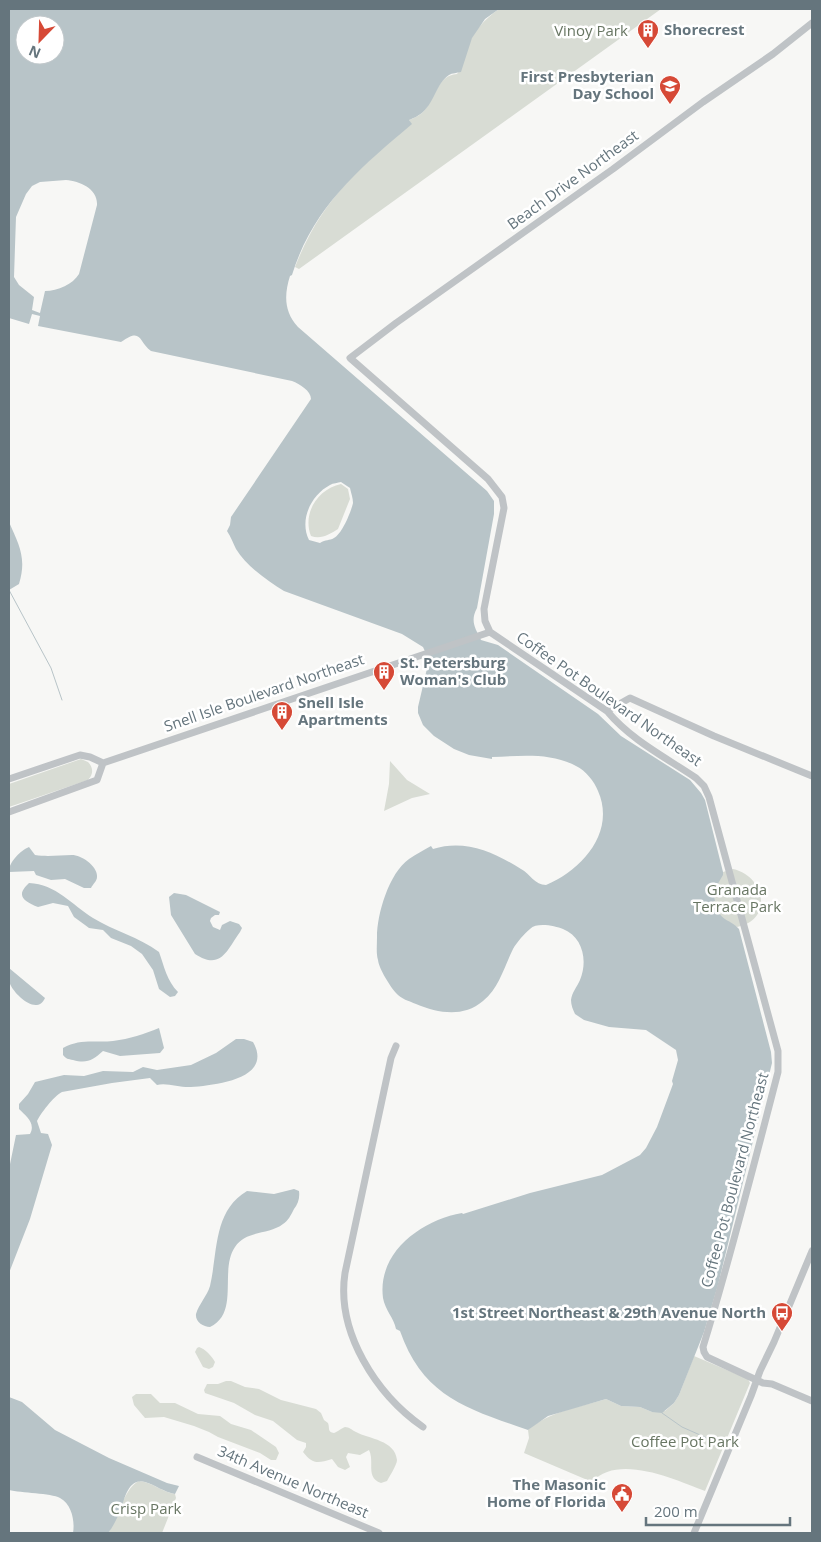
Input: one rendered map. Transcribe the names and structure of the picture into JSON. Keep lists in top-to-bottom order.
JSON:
{
  "streets": {
    "street": [
      "Beach Drive Northeast",
      "Snell Isle Boulevard Northeast",
      "Coffee Pot Boulevard Northeast",
      "34th Avenue Northeast"
    ]
  },
  "crossings": [
    ["Beach Drive Northeast", "Snell Isle Boulevard Northeast"],
    ["Beach Drive Northeast", "Coffee Pot Boulevard Northeast"],
    ["Snell Isle Boulevard Northeast", "Coffee Pot Boulevard Northeast"]
  ],
  "parks": [
    "Vinoy Park",
    "Granada Terrace Park",
    "Coffee Pot Park",
    "Crisp Park"
  ],
  "places": {
    "building": ["Shorecrest", "St. Petersburg Woman's Club", "Snell Isle Apartments"],
    "school or university": ["First Presbyterian Day School"],
    "bus stop": ["1st Street Northeast & 29th Avenue North"],
    "public building": ["The Masonic Home of Florida"]
  },
  "scale_bar": "200 m",
  "north": "bottom left"
}
